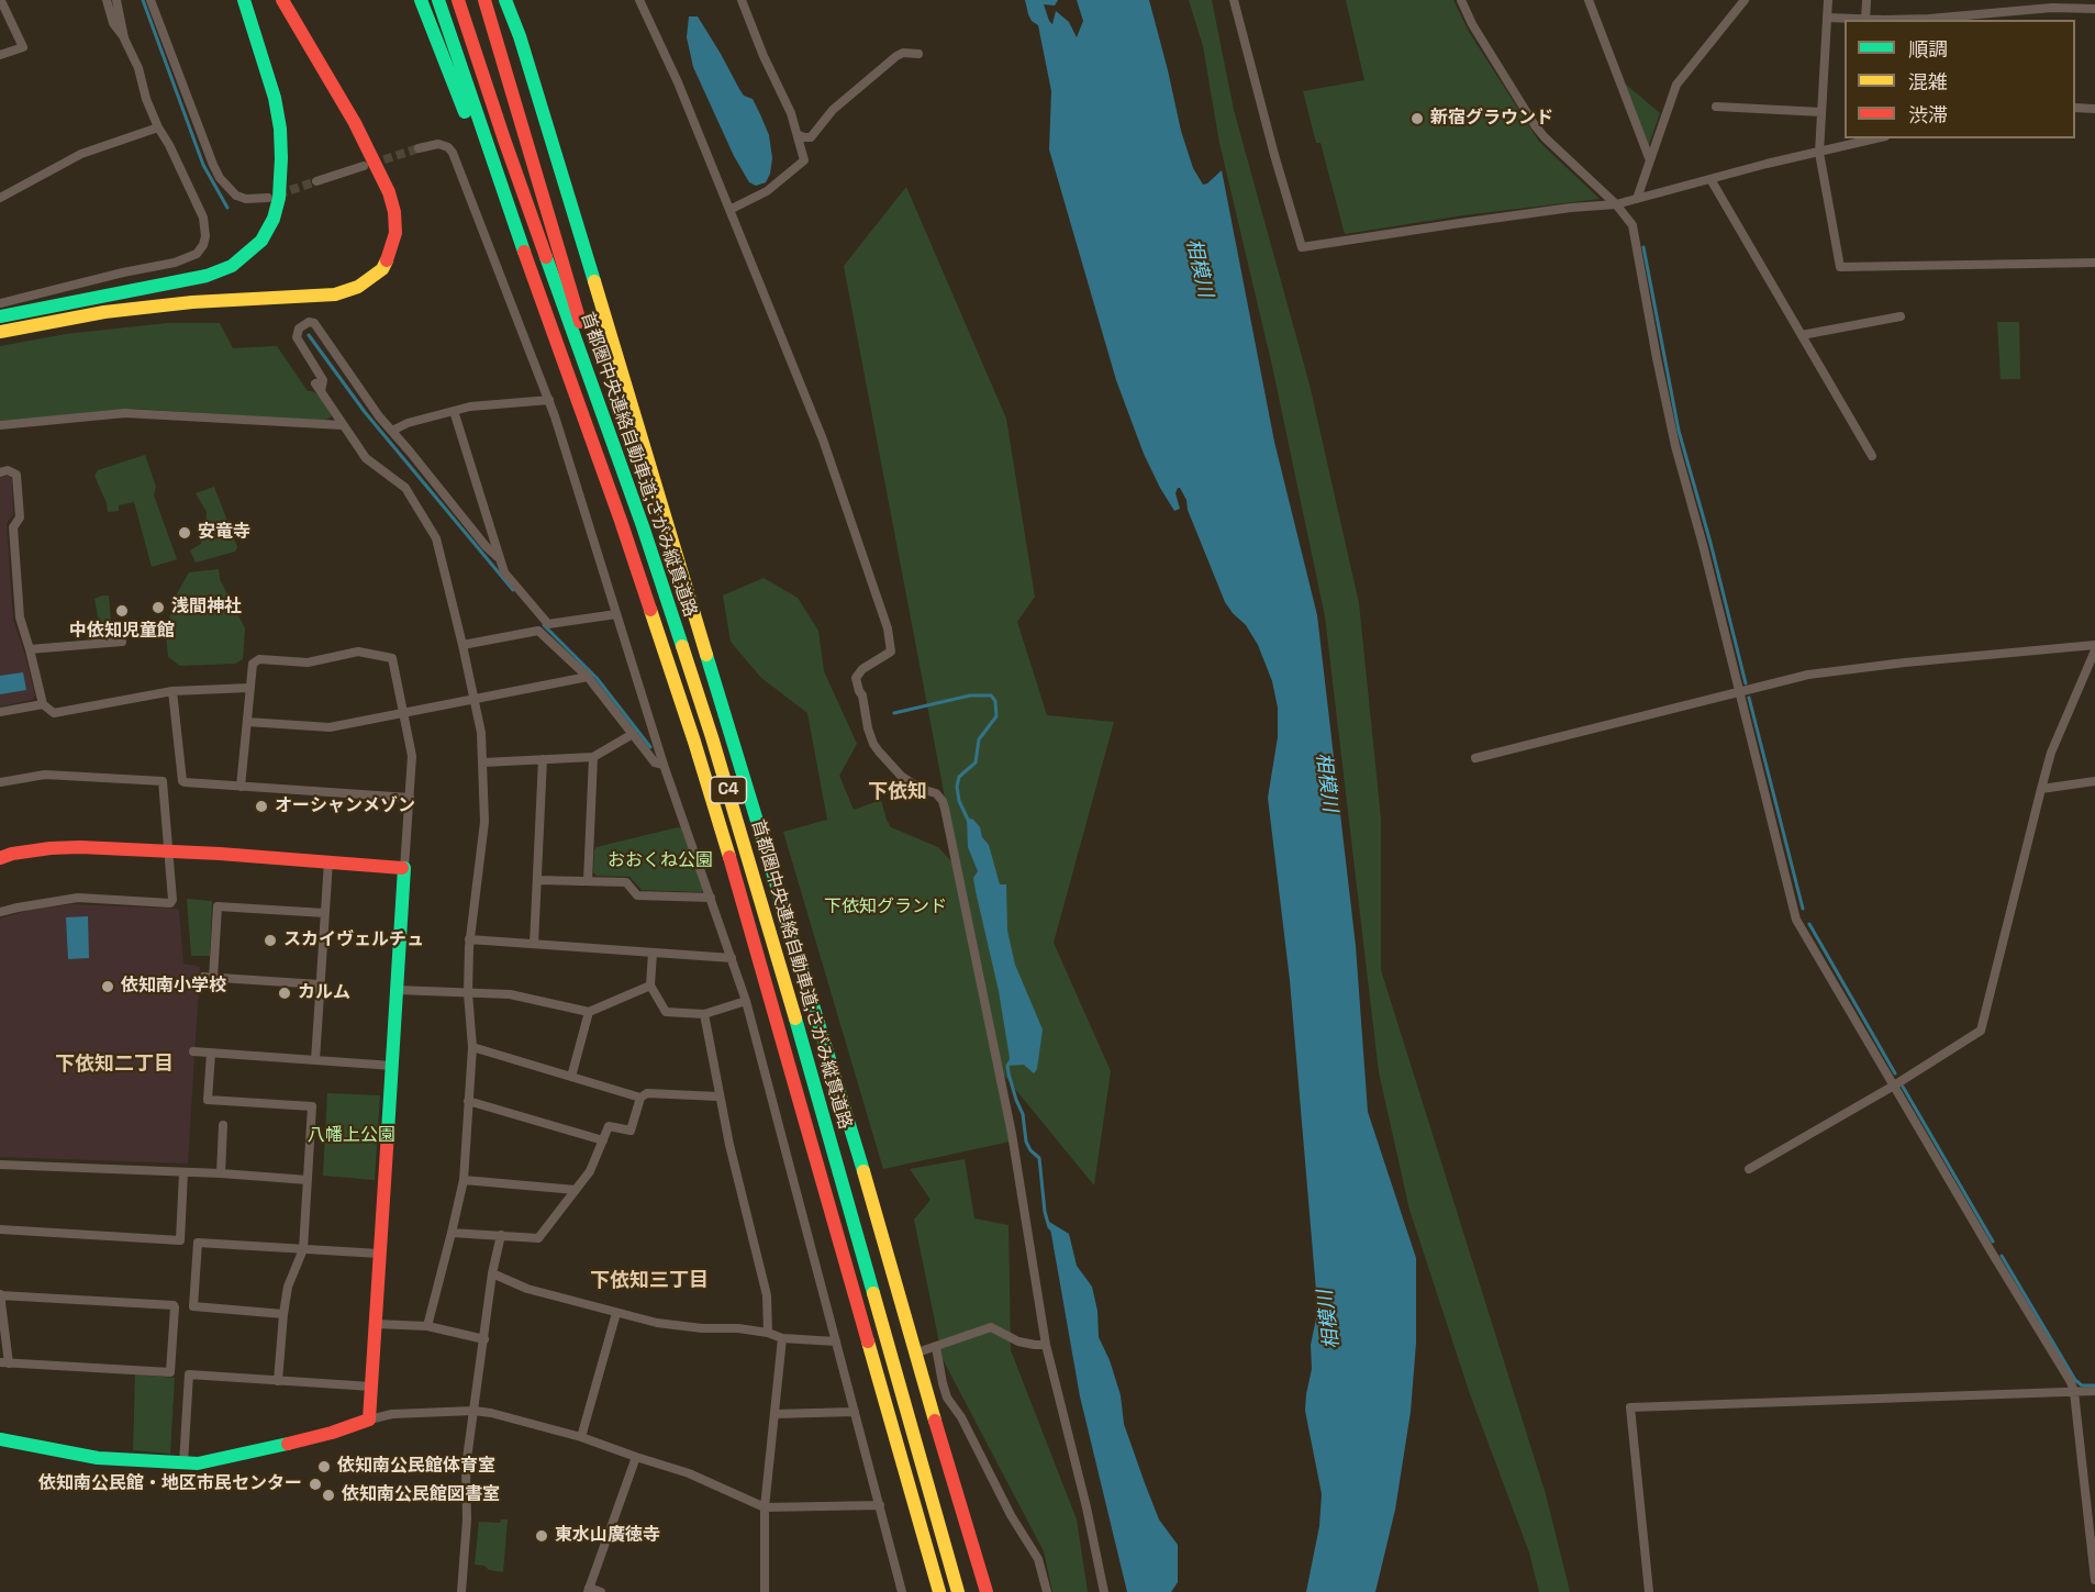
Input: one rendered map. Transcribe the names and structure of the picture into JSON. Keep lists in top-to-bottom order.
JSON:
{
  "streets": {
    "main road": ["首都圏中央連絡自動車道;さがみ縦貫道路", "C4"]
  },
  "districts": ["下依知", "下依知二丁目", "下依知三丁目"],
  "water": ["相模川"],
  "parks": ["おおくね公園", "下依知グランド", "八幡上公園"],
  "places": [
    "新宿グラウンド",
    "安竜寺",
    "浅間神社",
    "中依知児童館",
    "オーシャンメゾン",
    "スカイヴェルチュ",
    "依知南小学校",
    "カルム",
    "依知南公民館体育室",
    "依知南公民館・地区市民センター",
    "依知南公民館図書室",
    "東水山廣徳寺"
  ],
  "legend": ["順調", "混雑", "渋滞"]
}
